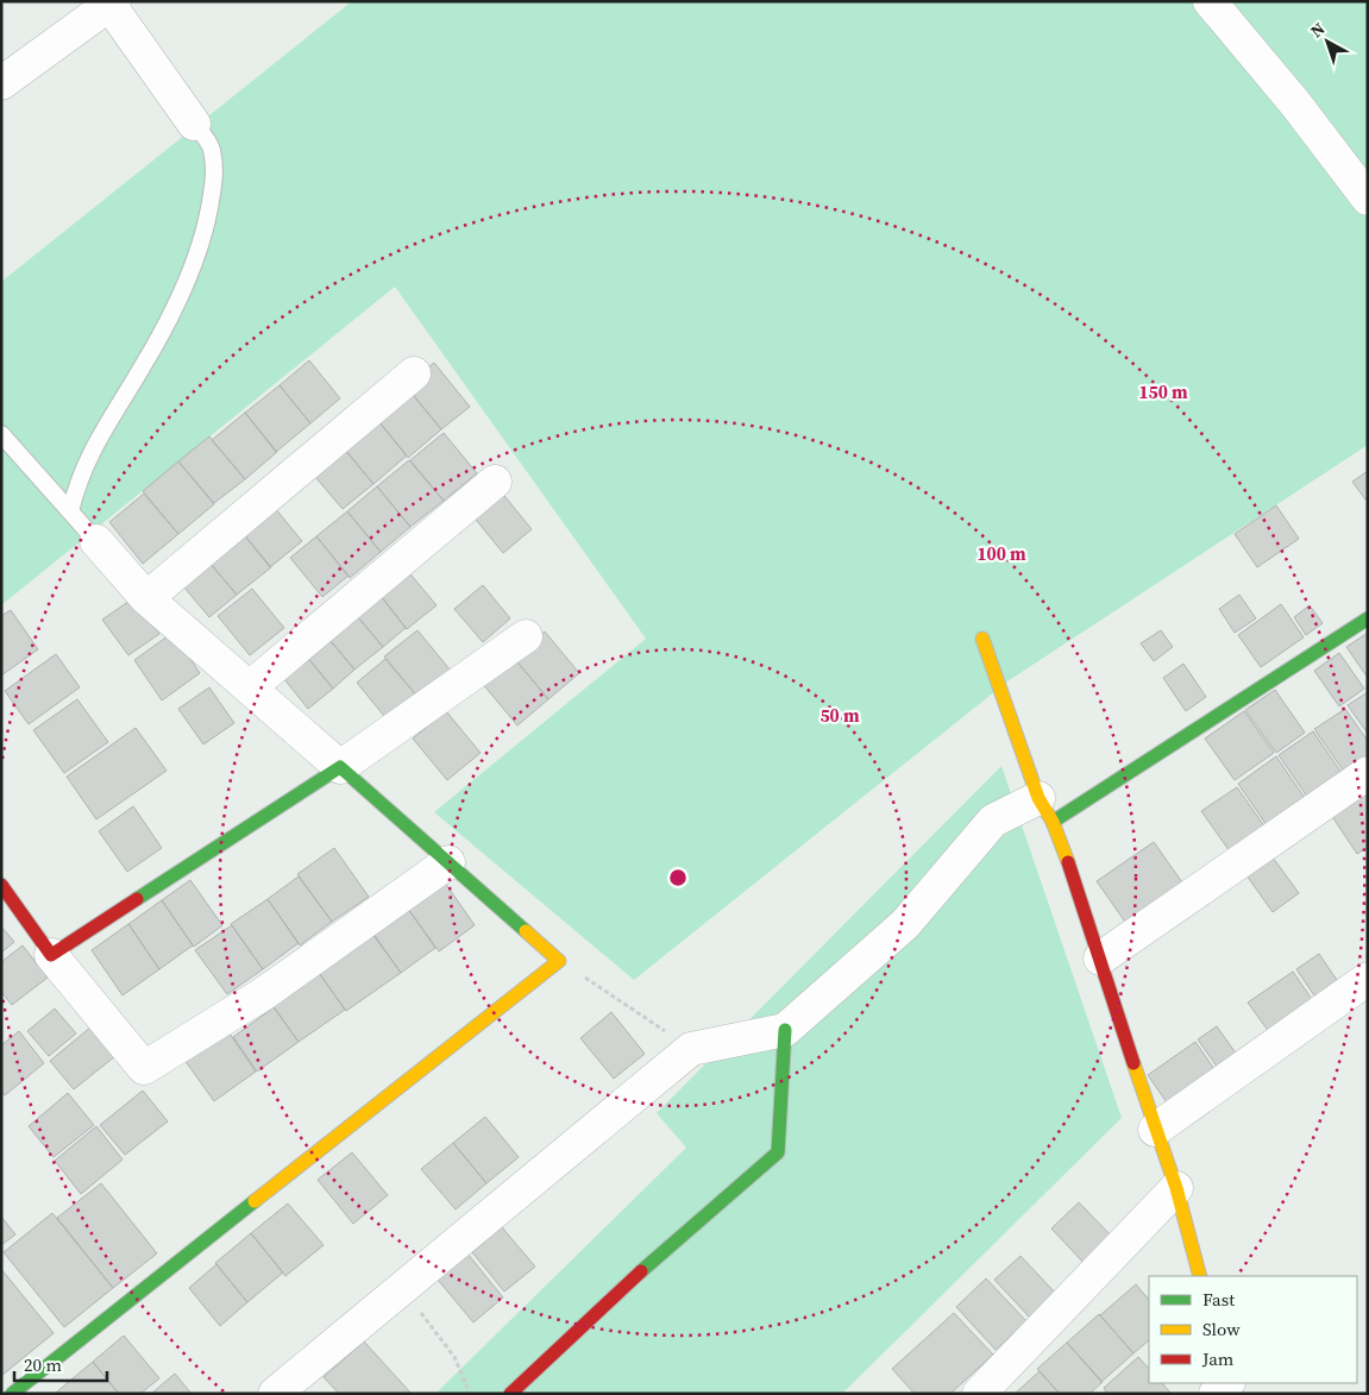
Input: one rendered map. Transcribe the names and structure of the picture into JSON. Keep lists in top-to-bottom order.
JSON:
{
  "legend": ["Fast", "Slow", "Jam"],
  "scale_bar": "20 m",
  "north": "top left",
  "rings": ["150 m", "100 m", "50 m"]
}
